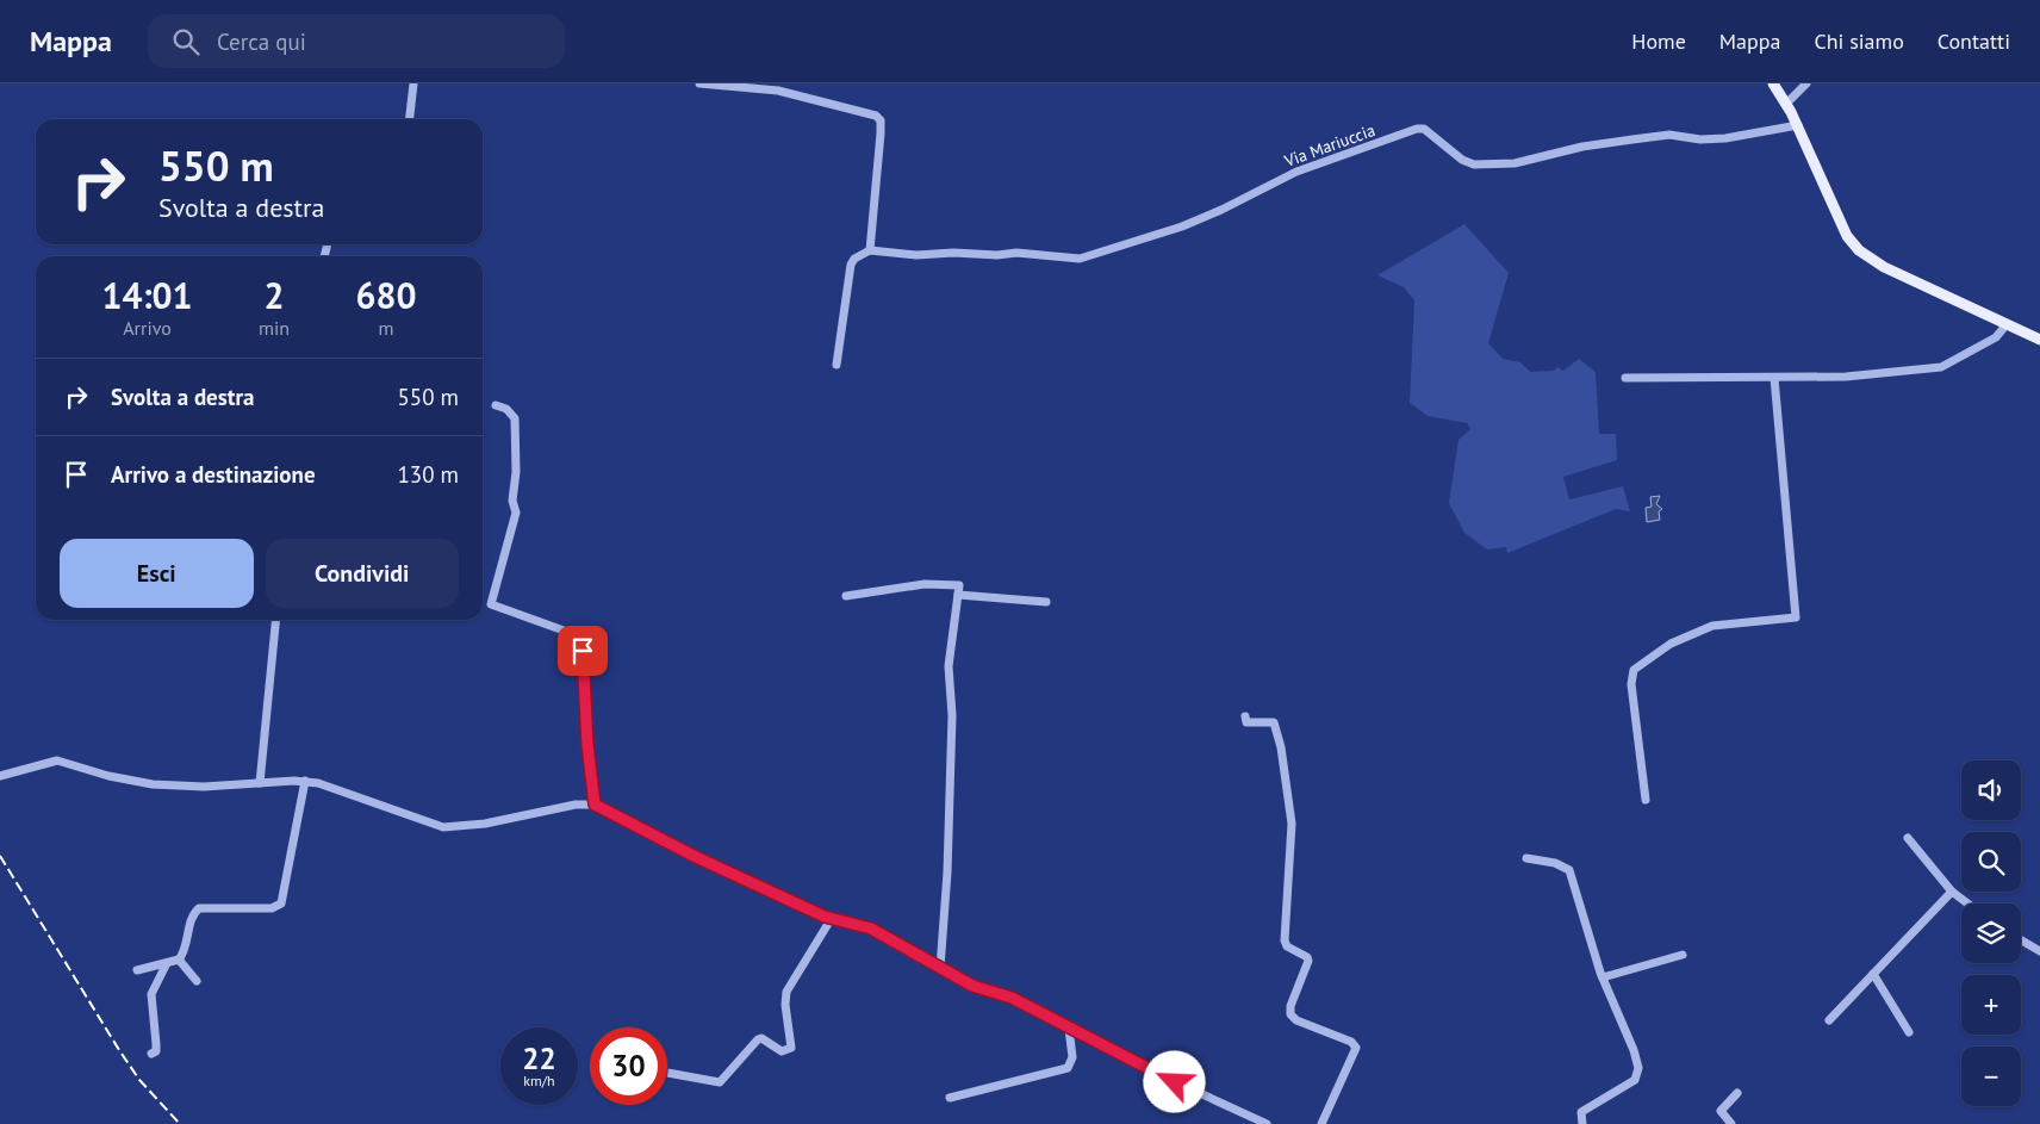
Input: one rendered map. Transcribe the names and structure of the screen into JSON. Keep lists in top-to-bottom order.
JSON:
{
  "streets": {
    "street": ["Via Mariuccia"]
  },
  "page": {
    "header": "Mappa",
    "search": "Cerca qui",
    "nav": [
      "Home",
      "Mappa",
      "Chi siamo",
      "Contatti"
    ],
    "turn": ["550 m", "Svolta a destra"],
    "eta": [
      "14:01",
      "Arrivo",
      "2",
      "min",
      "680",
      "m"
    ],
    "list": [
      {
        "name": "Svolta a destra",
        "value": "550 m"
      },
      {
        "name": "Arrivo a destinazione",
        "value": "130 m"
      }
    ],
    "buttons": ["Esci", "Condividi"],
    "map_buttons": ["+", "−"],
    "speed": "22 km/h",
    "limit": "30"
  }
}
